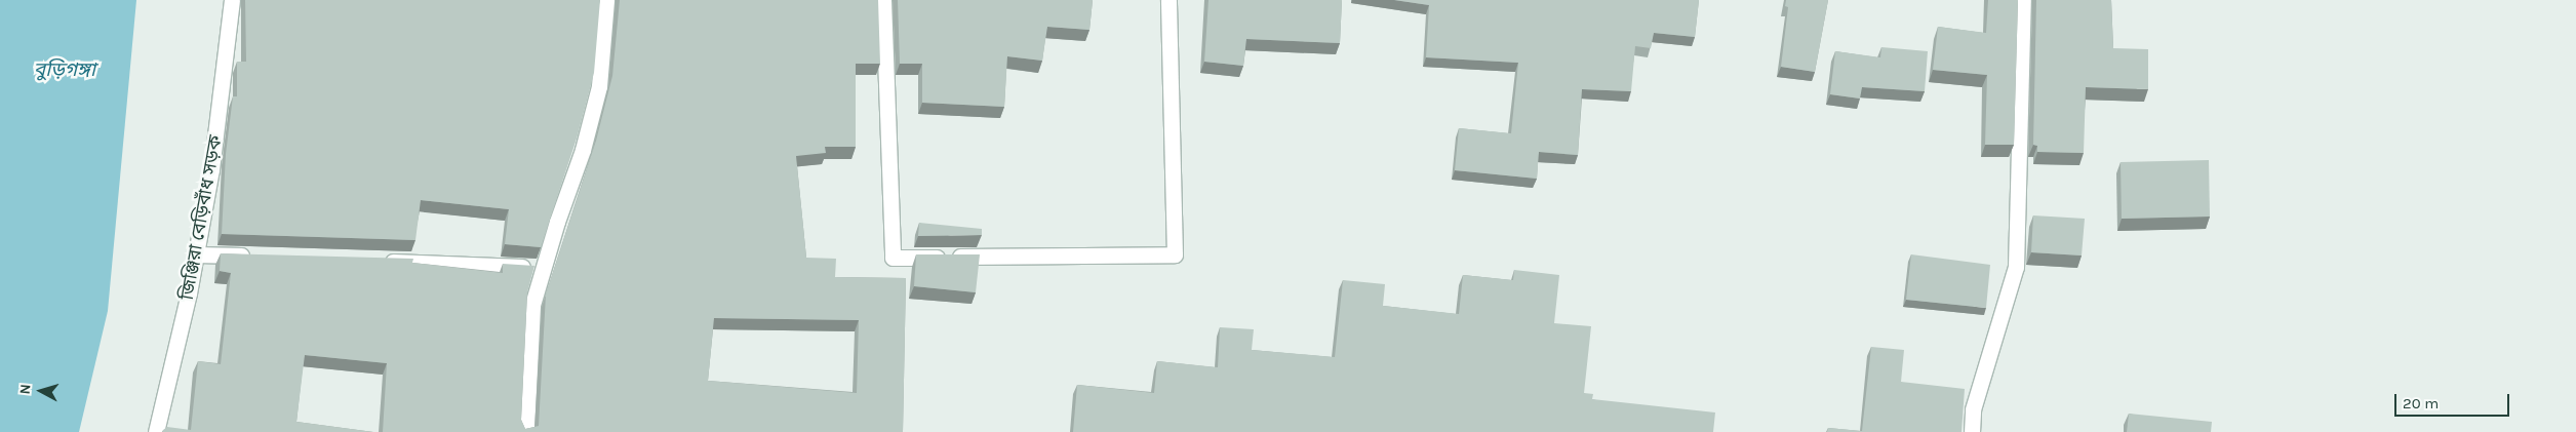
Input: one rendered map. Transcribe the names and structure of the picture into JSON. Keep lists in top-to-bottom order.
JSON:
{
  "streets": {
    "street": ["জিঞ্জিরা বেড়িবাঁধ সড়ক"]
  },
  "water": ["বুড়িগঙ্গা"],
  "scale_bar": "20 m",
  "north": "left"
}
